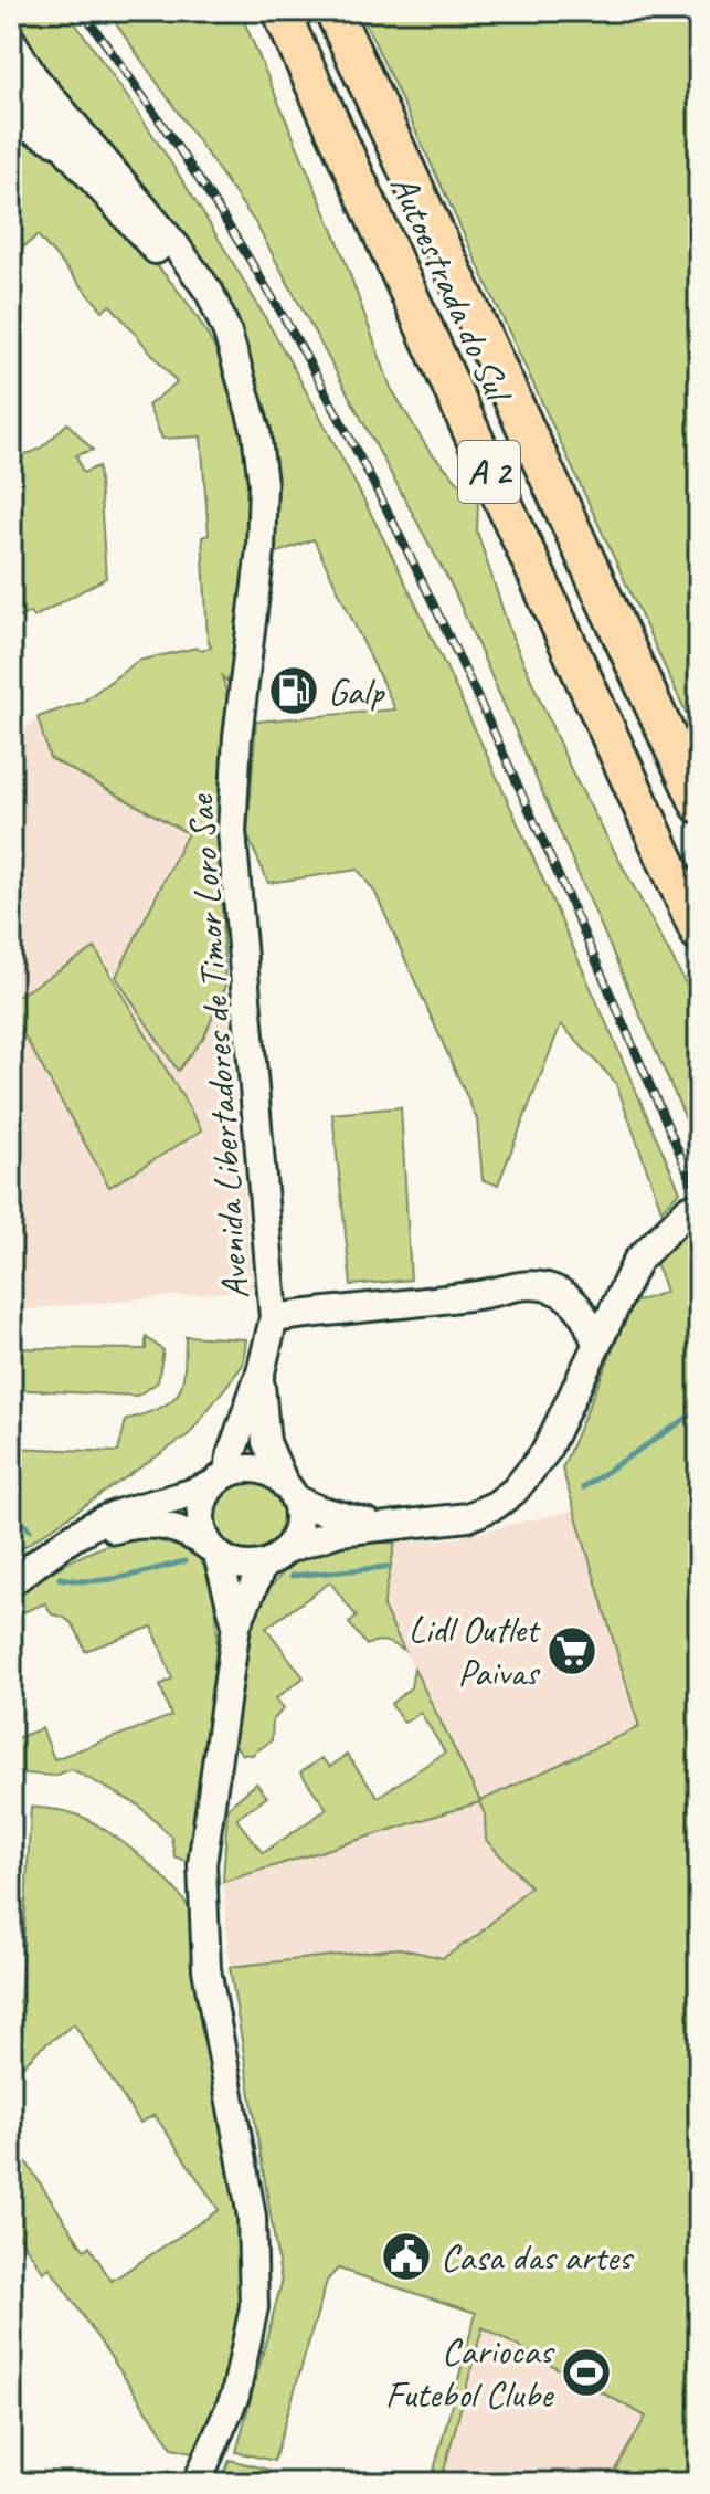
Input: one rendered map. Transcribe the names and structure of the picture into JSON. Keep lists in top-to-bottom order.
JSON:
{
  "streets": {
    "highway": ["Autoestrada do Sul", "A 2"],
    "main road": ["Avenida Libertadores de Timor Loro Sae"]
  },
  "places": {
    "fuel station": ["Galp"],
    "supermarket": ["Lidl Outlet Paivas"],
    "public building": ["Casa das artes"],
    "sports": ["Cariocas Futebol Clube"]
  }
}
